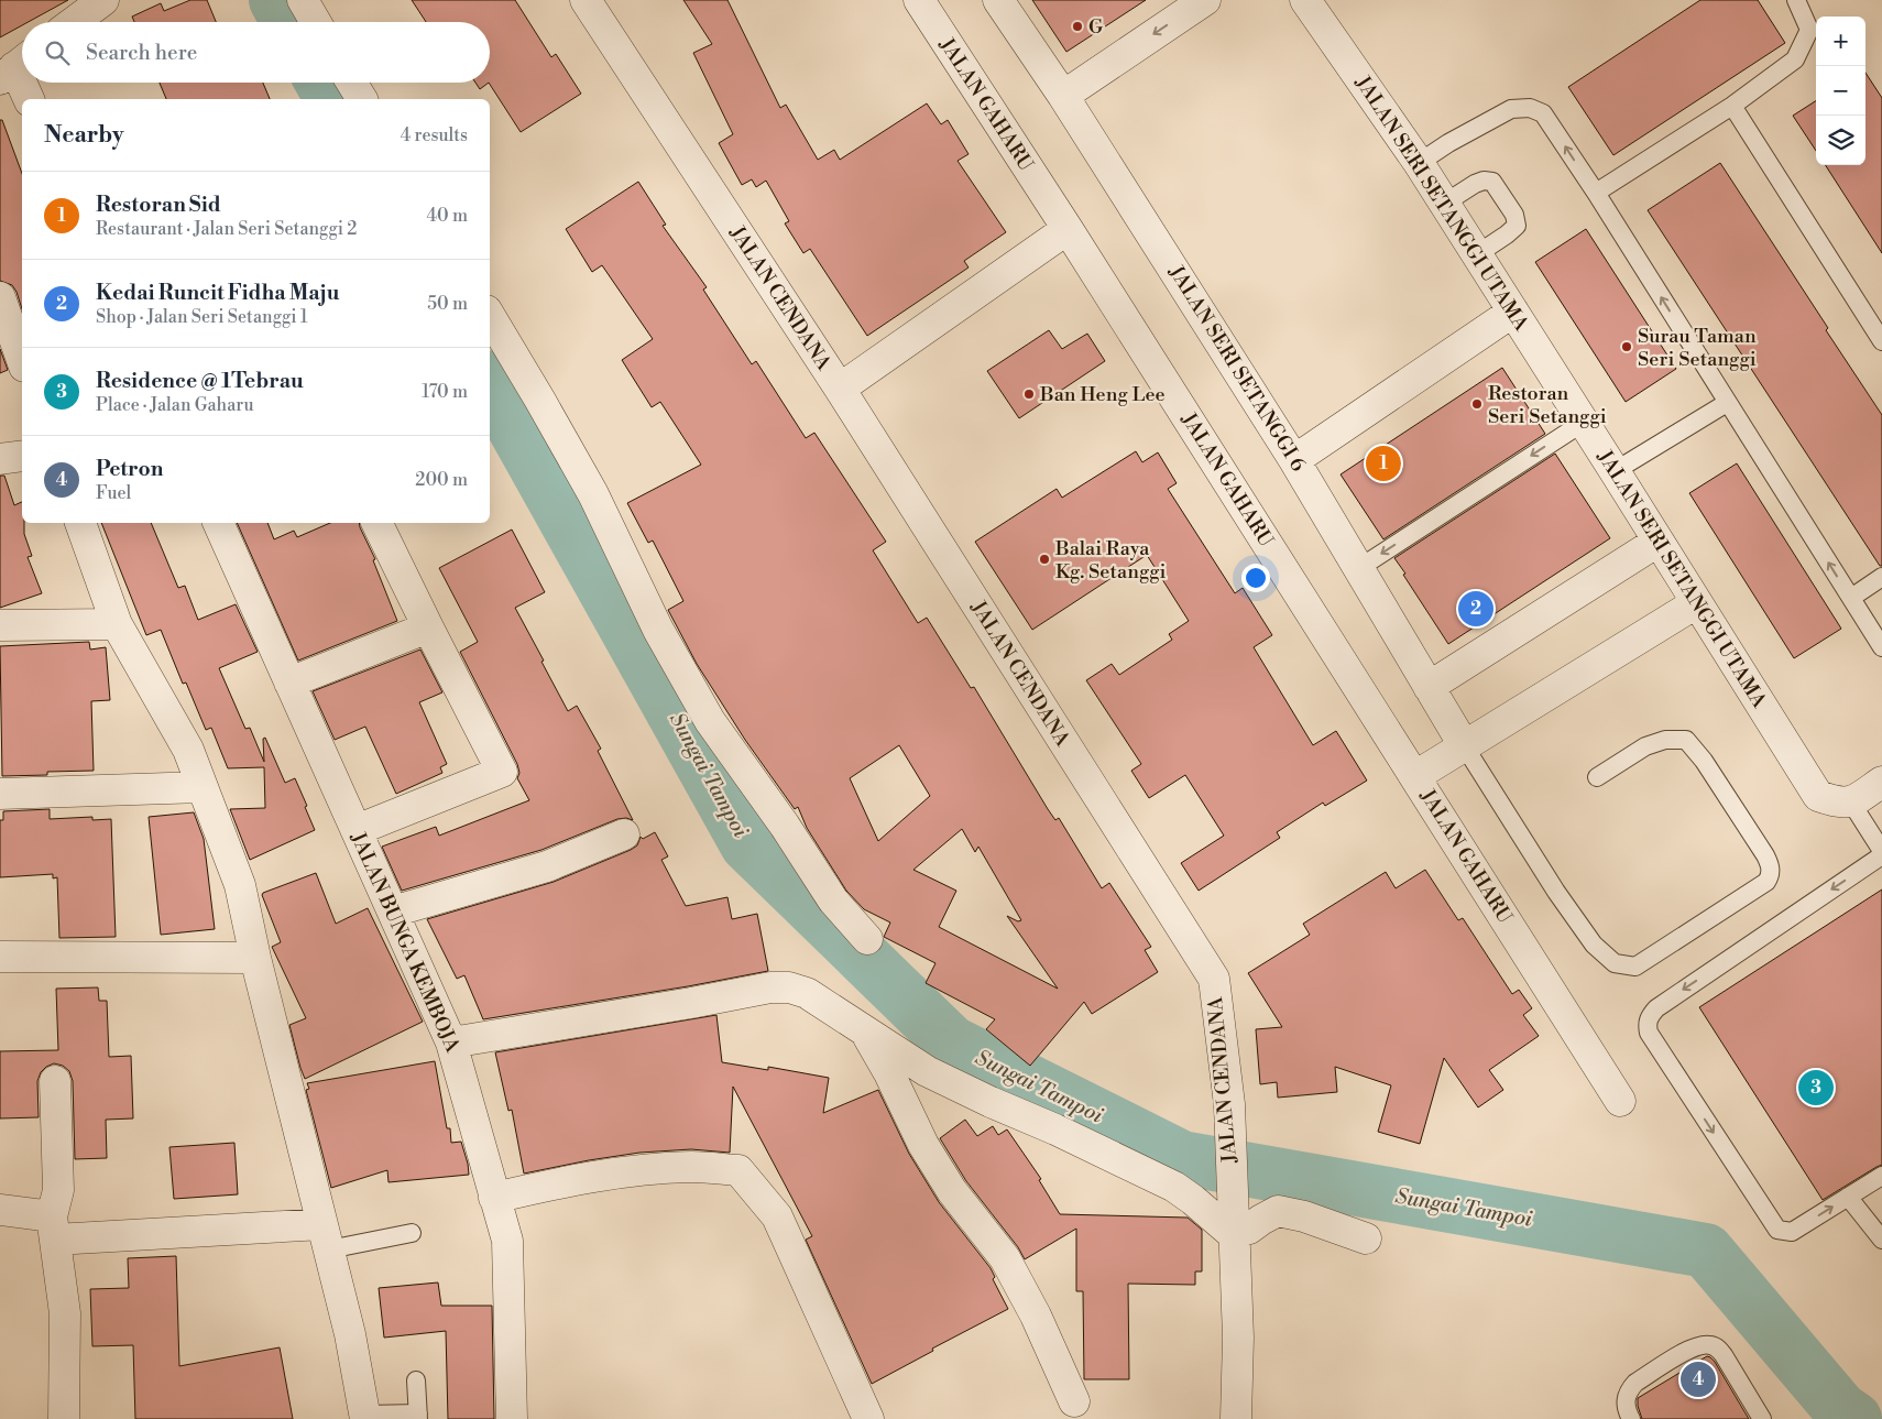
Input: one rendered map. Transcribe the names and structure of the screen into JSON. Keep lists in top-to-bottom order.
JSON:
{
  "streets": {
    "street": [
      "JALAN GAHARU",
      "JALAN SERI SETANGGI UTAMA",
      "JALAN CENDANA",
      "JALAN SERI SETANGGI 6",
      "JALAN BUNGA KEMBOJA"
    ]
  },
  "water": ["Sungai Tampoi"],
  "places": [
    "G",
    "Surau Taman Seri Setanggi",
    "Ban Heng Lee",
    "Restoran Seri Setanggi",
    "Balai Raya Kg. Setanggi"
  ],
  "page": {
    "map_buttons": ["+", "−"],
    "search": "Search here",
    "heading": ["Nearby", "4 results"],
    "list": [
      {
        "mark": "1",
        "name": "Restoran Sid",
        "note": "Restaurant · Jalan Seri Setanggi 2",
        "value": "40 m"
      },
      {
        "mark": "2",
        "name": "Kedai Runcit Fidha Maju",
        "note": "Shop · Jalan Seri Setanggi 1",
        "value": "50 m"
      },
      {
        "mark": "3",
        "name": "Residence @ 1Tebrau",
        "note": "Place · Jalan Gaharu",
        "value": "170 m"
      },
      {
        "mark": "4",
        "name": "Petron",
        "note": "Fuel",
        "value": "200 m"
      }
    ],
    "pins": [
      "1",
      "2",
      "3",
      "4"
    ]
  }
}
